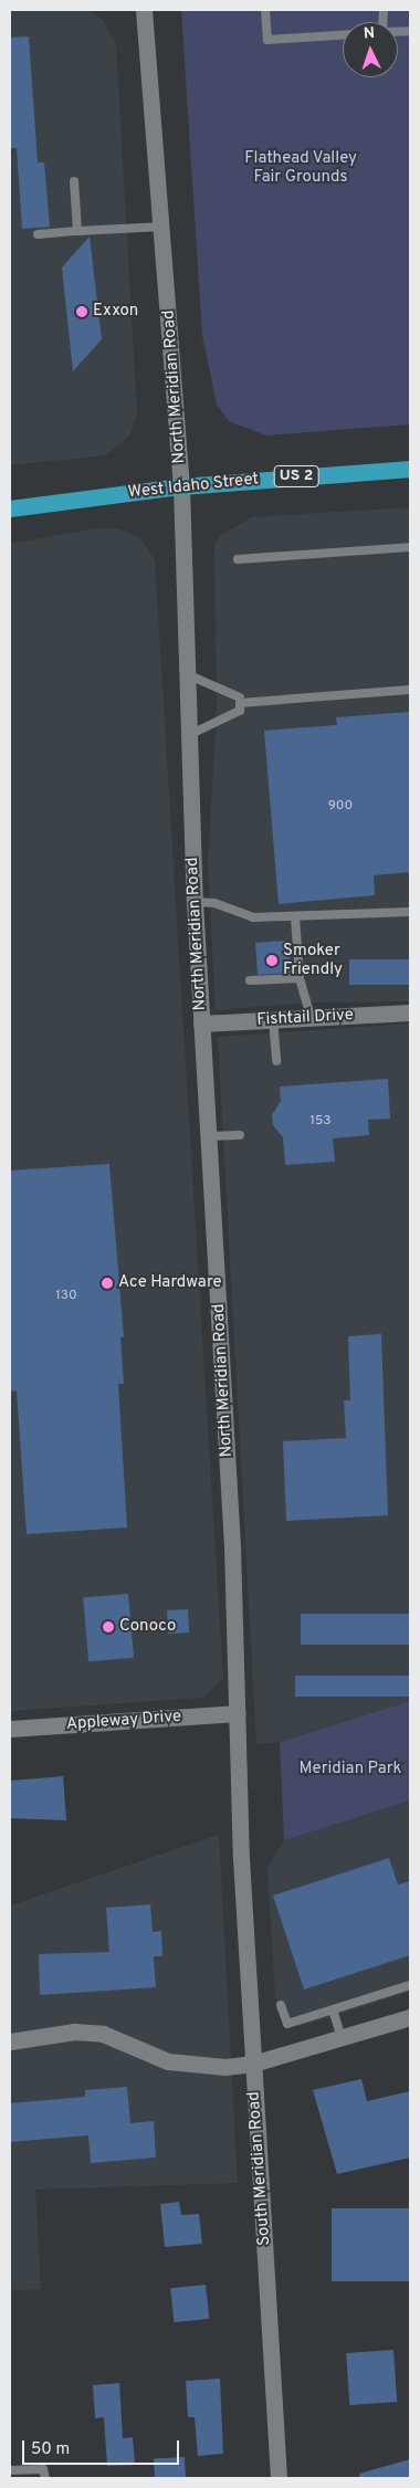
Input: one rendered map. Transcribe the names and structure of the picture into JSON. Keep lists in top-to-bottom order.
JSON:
{
  "streets": {
    "highway": ["US 2", "West Idaho Street"],
    "street": [
      "North Meridian Road",
      "Fishtail Drive",
      "Appleway Drive",
      "South Meridian Road"
    ]
  },
  "crossings": [
    ["North Meridian Road", "West Idaho Street"],
    ["North Meridian Road", "Fishtail Drive"],
    ["North Meridian Road", "Appleway Drive"],
    ["North Meridian Road", "South Meridian Road"]
  ],
  "parks": ["Flathead Valley Fair Grounds", "Meridian Park"],
  "places": [
    "Exxon",
    "Smoker Friendly",
    "Ace Hardware",
    "Conoco"
  ],
  "house_numbers": ["900", "153", "130"],
  "scale_bar": "50 m",
  "north": "top"
}
